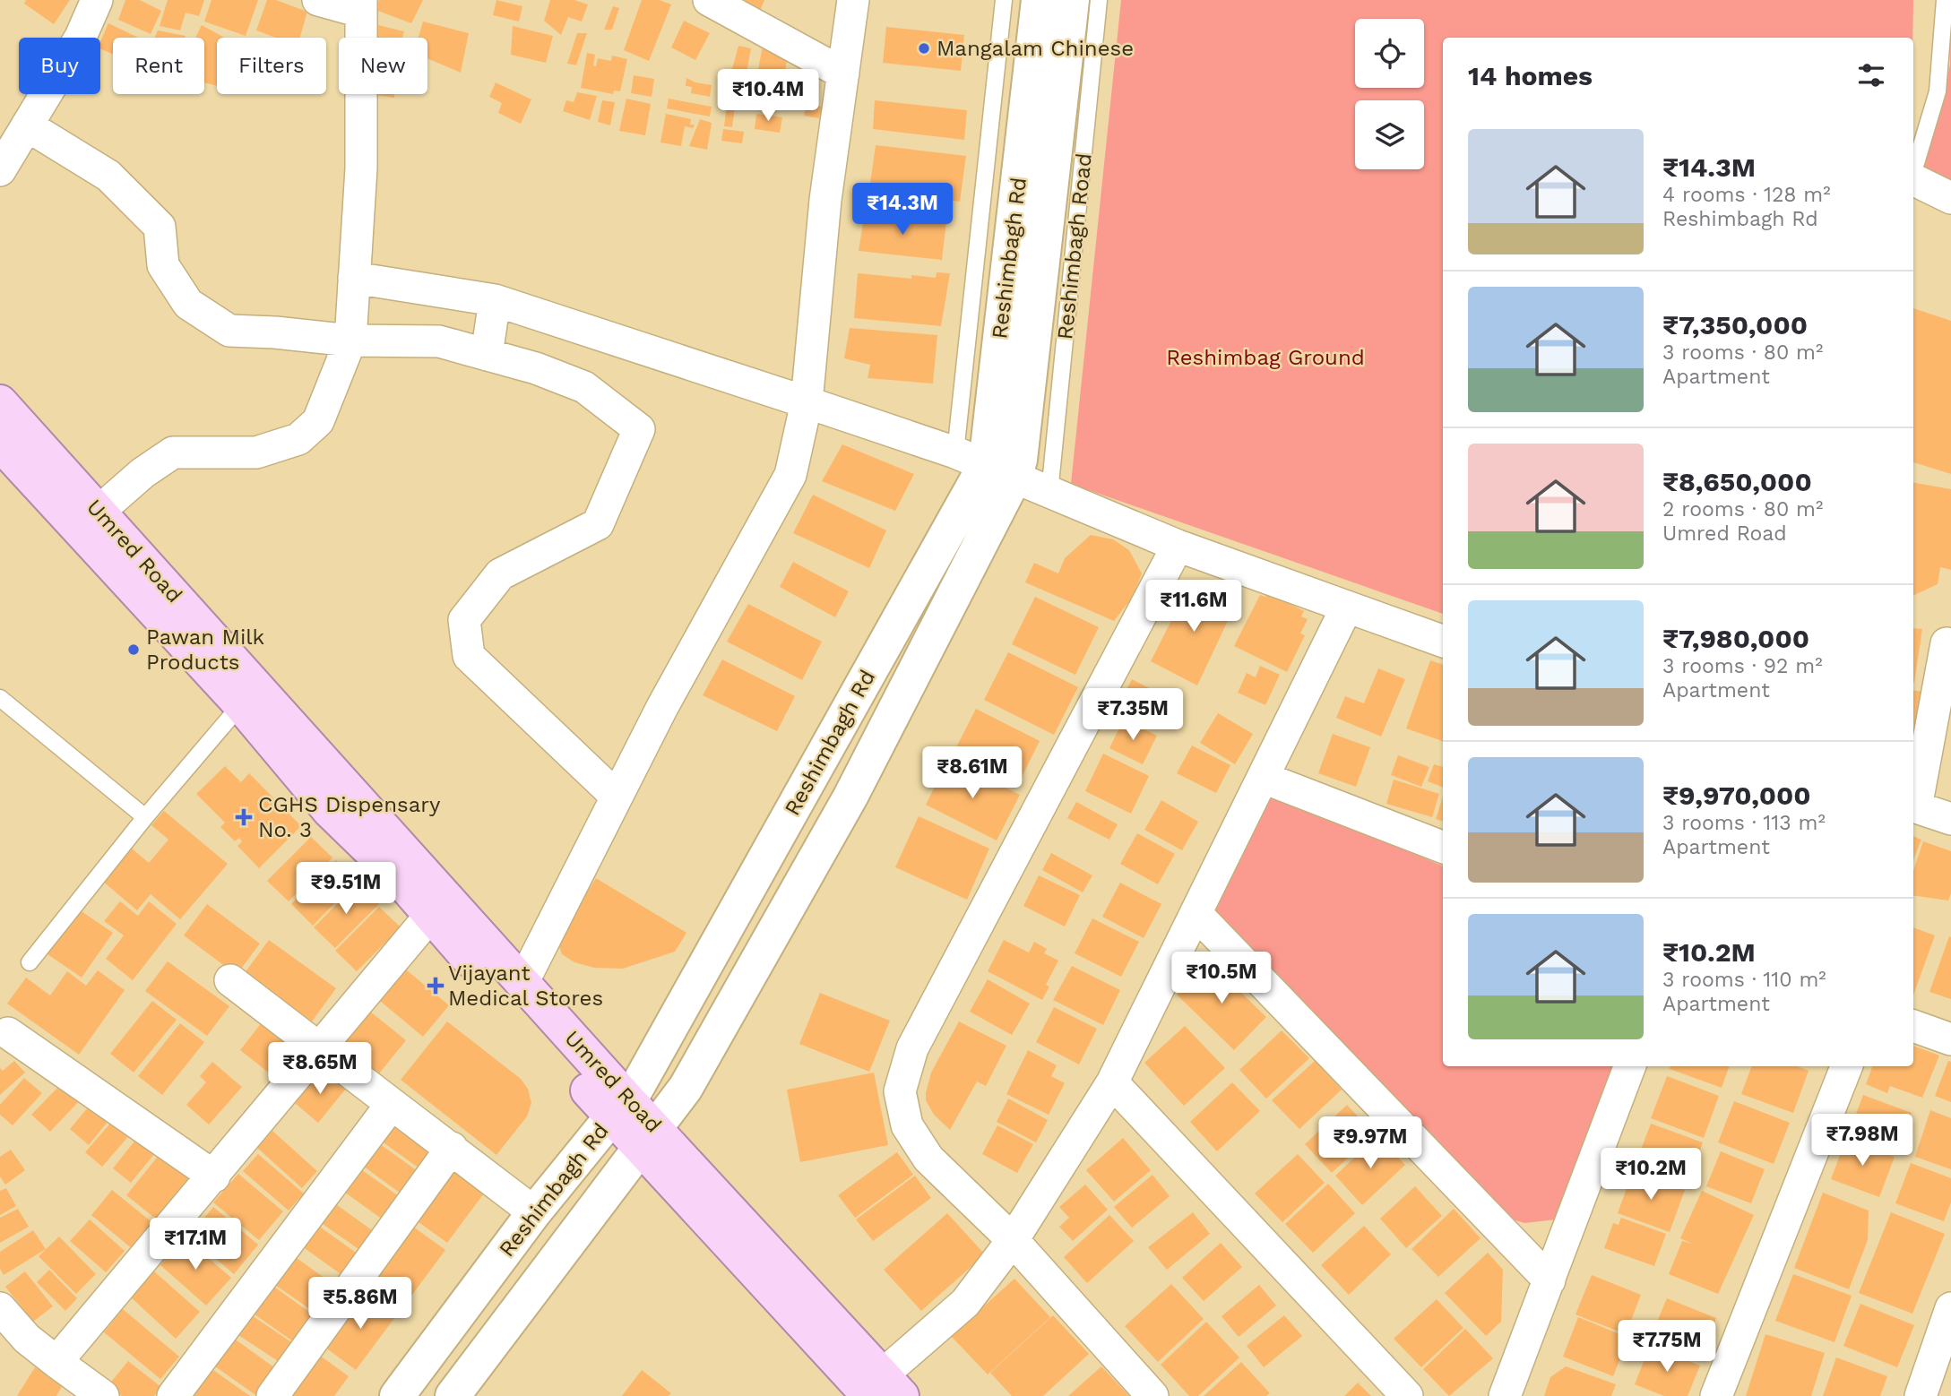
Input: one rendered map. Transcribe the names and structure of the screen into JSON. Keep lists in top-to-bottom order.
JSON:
{
  "streets": {
    "main road": ["Reshimbagh Rd", "Umred Road"],
    "lane": ["Reshimbagh Road"]
  },
  "parks": ["Reshimbag Ground"],
  "places": {
    "other": ["Mangalam Chinese", "Pawan Milk Products"],
    "health": ["CGHS Dispensary No. 3", "Vijayant Medical Stores"]
  },
  "page": {
    "chip": [
      "Buy",
      "Rent",
      "Filters",
      "New"
    ],
    "heading": "14 homes",
    "price": [
      "₹10.4M",
      "₹14.3M",
      "₹11.6M",
      "₹7.35M",
      "₹8.61M",
      "₹9.51M",
      "₹10.5M",
      "₹8.65M",
      "₹7.98M",
      "₹9.97M",
      "₹10.2M",
      "₹17.1M",
      "₹5.86M",
      "₹7.75M"
    ],
    "list": [
      {
        "name": "₹14.3M",
        "note": "4 rooms · 128 m² · Reshimbagh Rd"
      },
      {
        "name": "₹7,350,000",
        "note": "3 rooms · 80 m² · Apartment"
      },
      {
        "name": "₹8,650,000",
        "note": "2 rooms · 80 m² · Umred Road"
      },
      {
        "name": "₹7,980,000",
        "note": "3 rooms · 92 m² · Apartment"
      },
      {
        "name": "₹9,970,000",
        "note": "3 rooms · 113 m² · Apartment"
      },
      {
        "name": "₹10.2M",
        "note": "3 rooms · 110 m² · Apartment"
      }
    ]
  }
}
